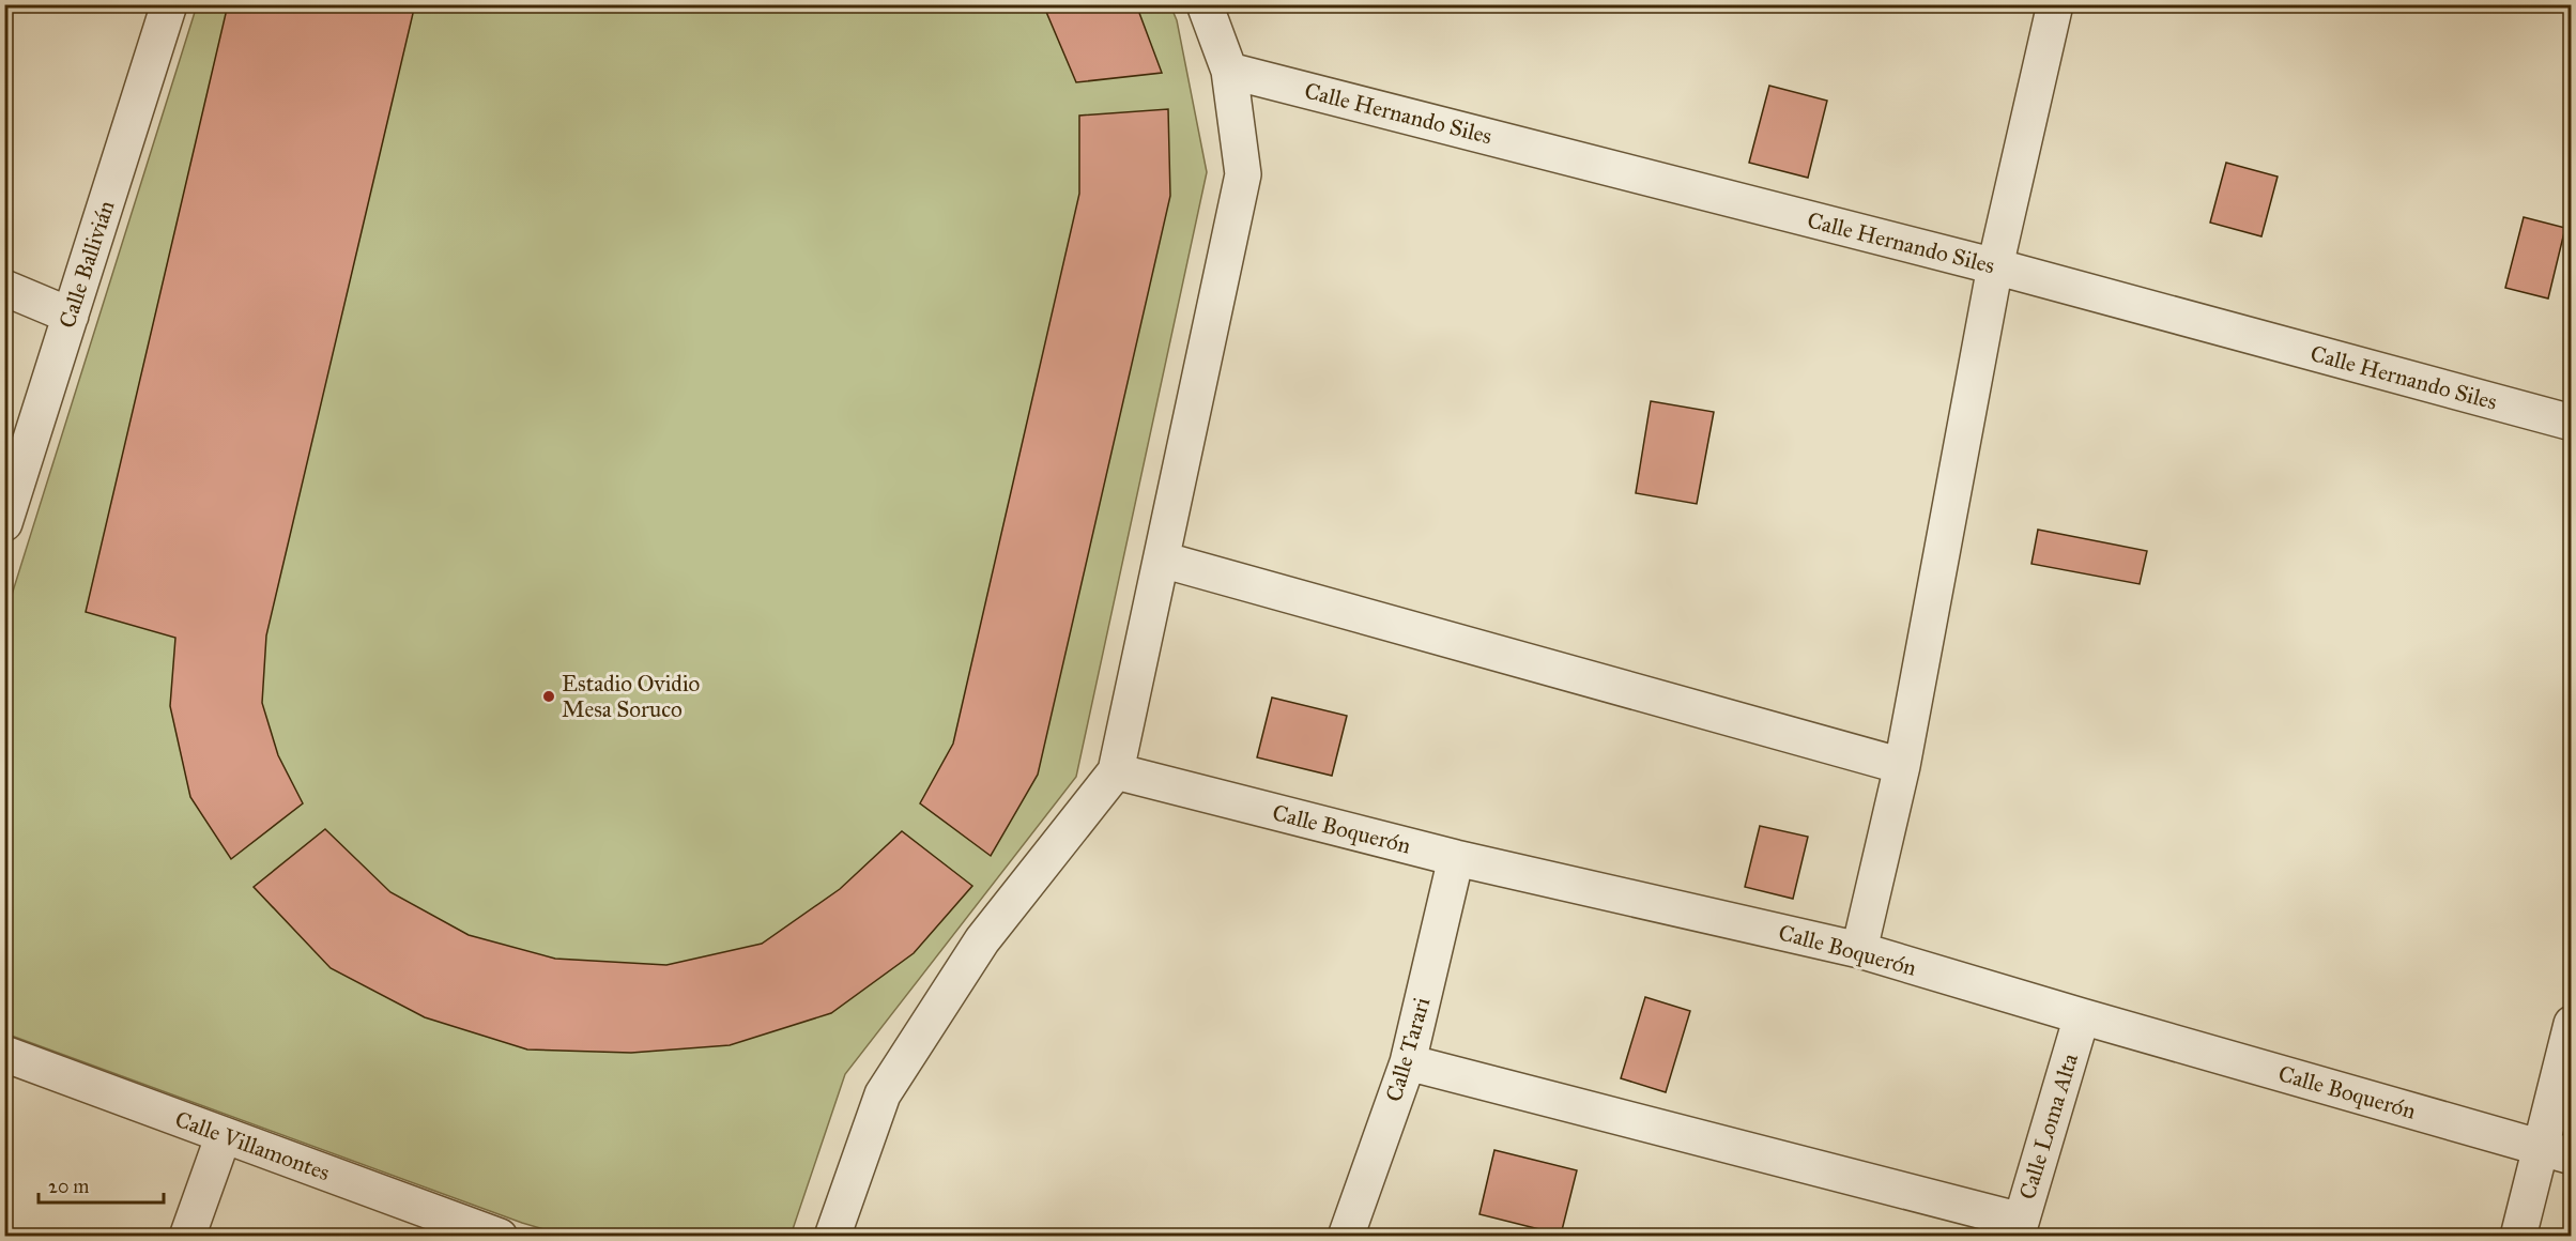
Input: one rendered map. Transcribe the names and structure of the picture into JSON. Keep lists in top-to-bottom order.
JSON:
{
  "streets": {
    "street": [
      "Calle Hernando Siles",
      "Calle Ballivián",
      "Calle Boquerón",
      "Calle Tarari",
      "Calle Loma Alta",
      "Calle Villamontes"
    ]
  },
  "crossings": [
    ["Calle Boquerón", "Calle Tarari"],
    ["Calle Boquerón", "Calle Loma Alta"]
  ],
  "places": ["Estadio Ovidio Mesa Soruco"],
  "scale_bar": "20 m"
}
